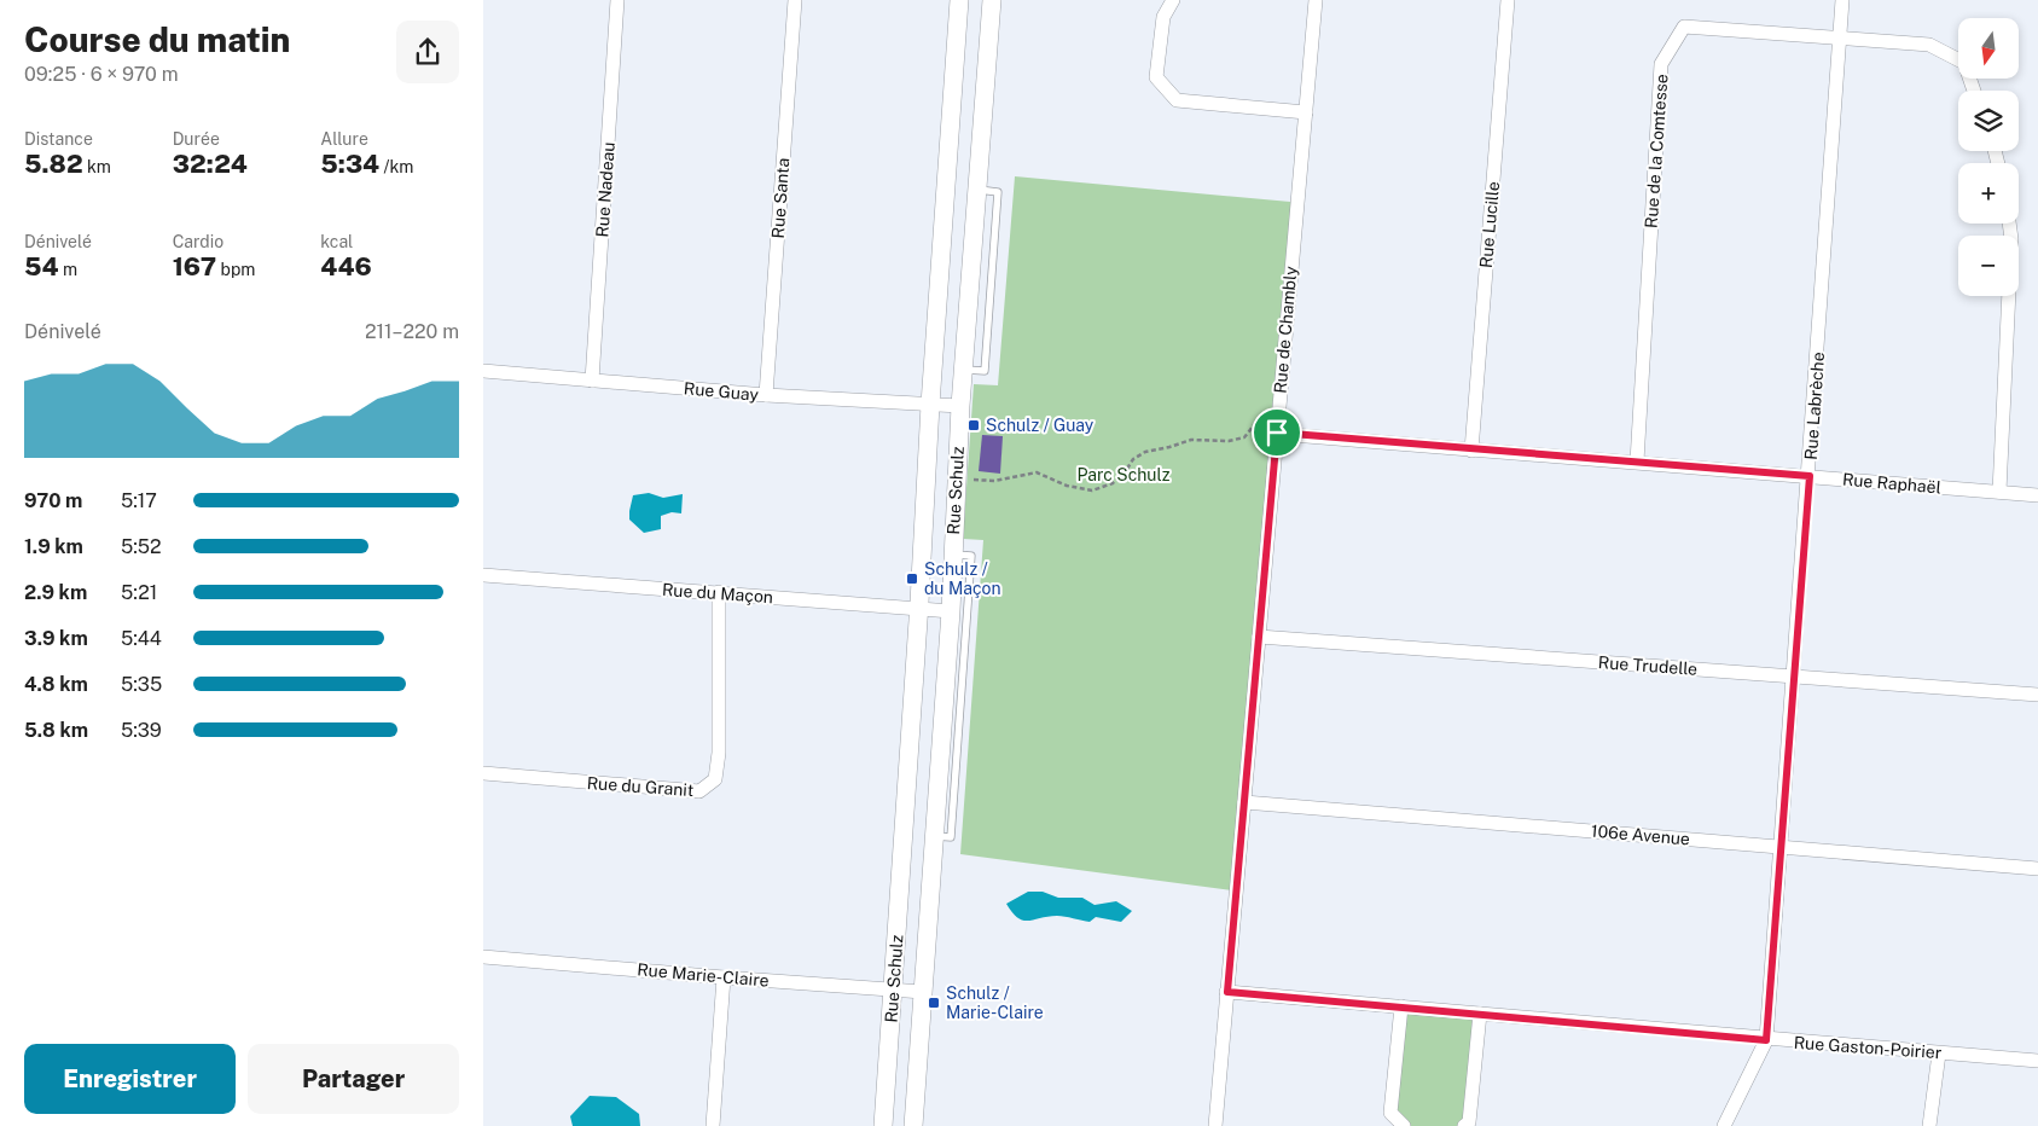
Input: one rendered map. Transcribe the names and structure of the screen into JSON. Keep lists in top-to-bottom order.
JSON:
{
  "streets": {
    "street": [
      "Rue de la Comtesse",
      "Rue Nadeau",
      "Rue Santa",
      "Rue Lucille",
      "Rue de Chambly",
      "Rue Guay",
      "Rue Labrèche",
      "Rue Raphaël",
      "Rue Schulz",
      "Rue du Maçon",
      "Rue Trudelle",
      "Rue du Granit",
      "106e Avenue",
      "Rue Marie-Claire",
      "Rue Gaston-Poirier"
    ]
  },
  "crossings": [
    ["Rue de la Comtesse", "Rue Labrèche"],
    ["Rue de la Comtesse", "Rue Raphaël"],
    ["Rue Nadeau", "Rue Guay"],
    ["Rue Santa", "Rue Guay"],
    ["Rue Lucille", "Rue Raphaël"],
    ["Rue de Chambly", "Rue Raphaël"],
    ["Rue de Chambly", "Rue Trudelle"],
    ["Rue de Chambly", "106e Avenue"],
    ["Rue de Chambly", "Rue Gaston-Poirier"],
    ["Rue Guay", "Rue Schulz"],
    ["Rue Labrèche", "Rue Raphaël"],
    ["Rue Labrèche", "Rue Trudelle"],
    ["Rue Labrèche", "106e Avenue"],
    ["Rue Labrèche", "Rue Gaston-Poirier"],
    ["Rue Schulz", "Rue du Maçon"],
    ["Rue Schulz", "Rue Marie-Claire"],
    ["Rue du Maçon", "Rue du Granit"]
  ],
  "parks": ["Parc Schulz"],
  "places": {
    "transit": ["Schulz / Guay", "Schulz / du Maçon", "Schulz / Marie-Claire"]
  },
  "north": "bottom",
  "page": {
    "heading": ["Course du matin", "09:25 · 6 × 970 m"],
    "map_buttons": ["+", "−"],
    "stats": [
      ["Distance", "5.82 km"],
      ["Durée", "32:24"],
      ["Allure", "5:34 /km"],
      ["Dénivelé", "54 m"],
      ["Cardio", "167 bpm"],
      ["kcal", "446"]
    ],
    "chart": ["Dénivelé", "211–220 m"],
    "list": [
      {
        "name": "970 m",
        "note": "5:17"
      },
      {
        "name": "1.9 km",
        "note": "5:52"
      },
      {
        "name": "2.9 km",
        "note": "5:21"
      },
      {
        "name": "3.9 km",
        "note": "5:44"
      },
      {
        "name": "4.8 km",
        "note": "5:35"
      },
      {
        "name": "5.8 km",
        "note": "5:39"
      }
    ],
    "buttons": ["Enregistrer", "Partager"]
  }
}
